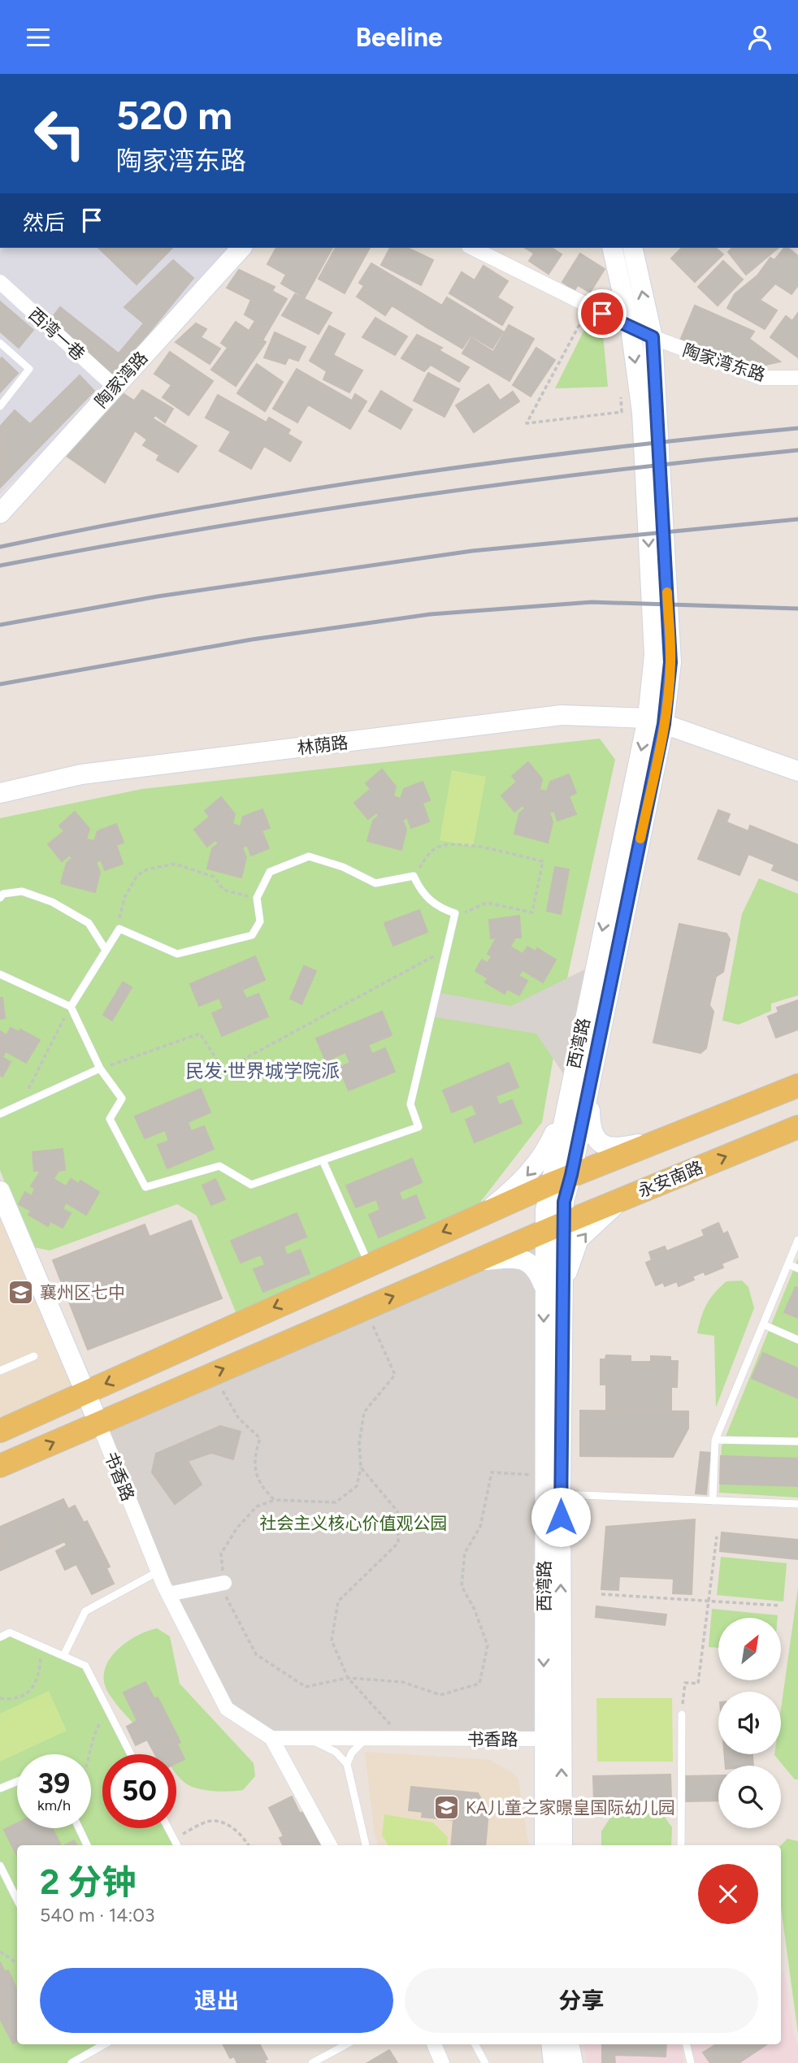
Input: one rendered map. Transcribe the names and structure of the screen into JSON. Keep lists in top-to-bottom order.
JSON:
{
  "streets": {
    "main road": [
      "陶家湾路",
      "林荫路",
      "西湾路",
      "永安南路",
      "书香路"
    ],
    "street": ["西湾一巷", "陶家湾东路"]
  },
  "crossings": [
    ["西湾一巷", "陶家湾路"],
    ["陶家湾东路", "西湾路"],
    ["林荫路", "西湾路"],
    ["西湾路", "永安南路"],
    ["西湾路", "书香路"],
    ["永安南路", "书香路"]
  ],
  "districts": ["民发·世界城学院派"],
  "parks": ["社会主义核心价值观公园"],
  "places": {
    "school or university": ["襄州区七中", "KA儿童之家暻皇国际幼儿园"]
  },
  "north": "top right",
  "page": {
    "header": "Beeline",
    "turn": ["520 m", "陶家湾东路"],
    "then": "然后",
    "speed": "39 km/h",
    "limit": "50",
    "heading": ["2 分钟", "540 m · 14:03"],
    "buttons": ["退出", "分享"]
  }
}
